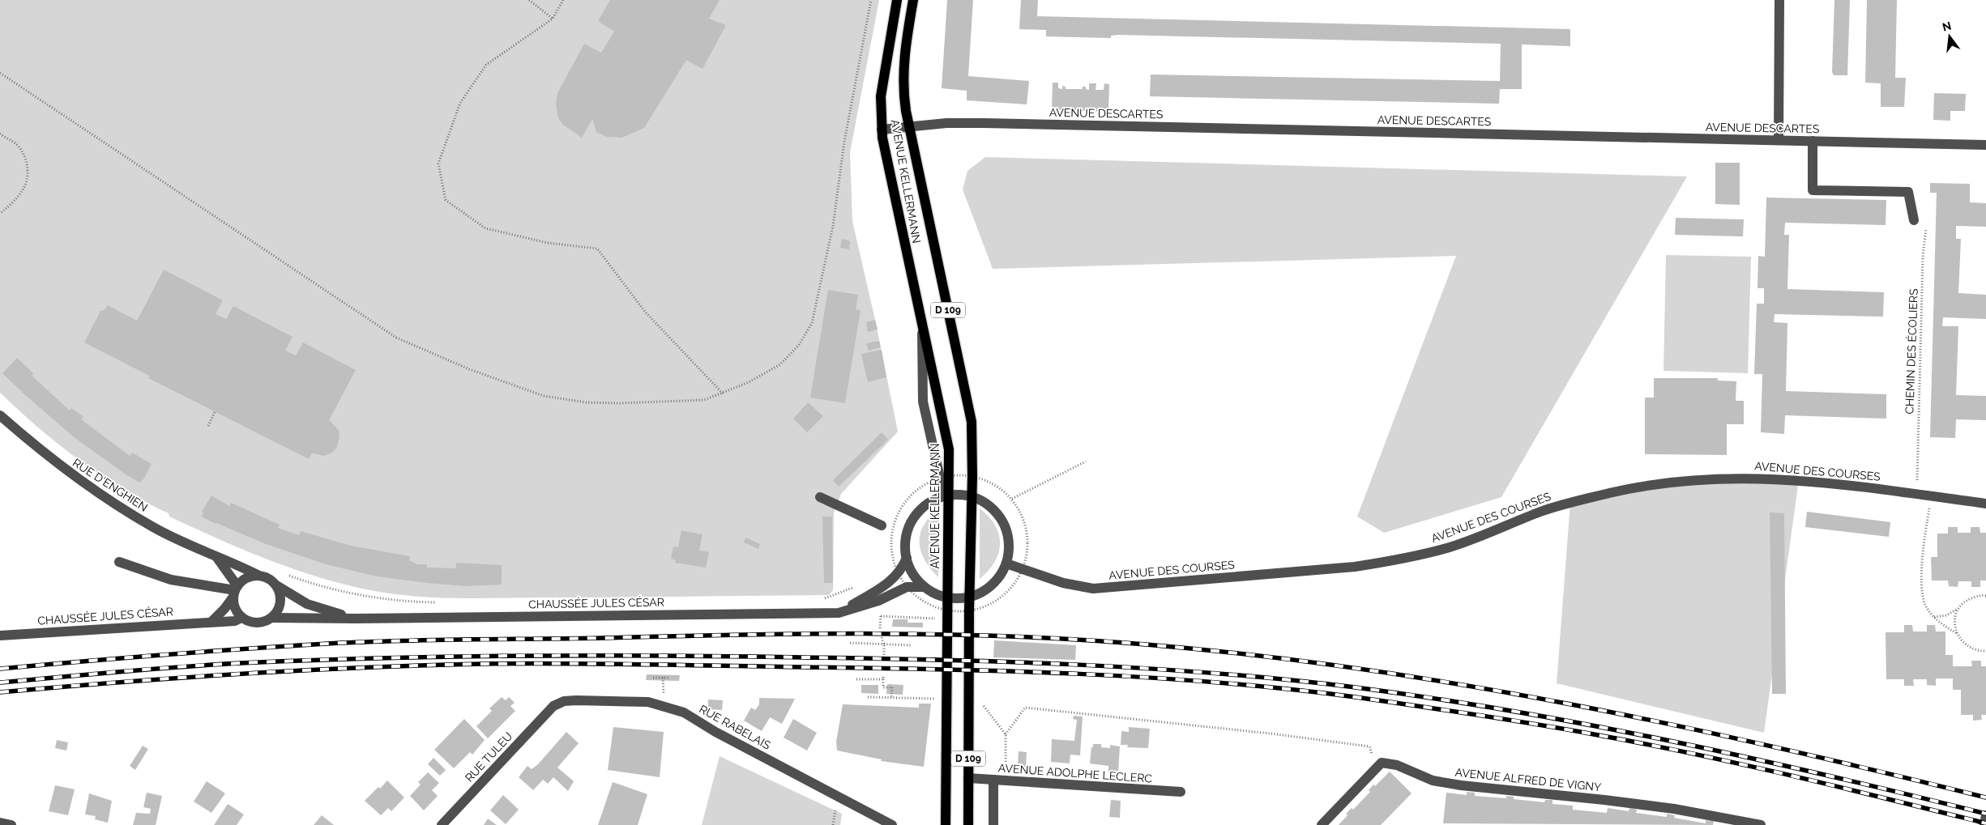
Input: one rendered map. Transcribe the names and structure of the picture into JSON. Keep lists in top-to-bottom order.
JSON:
{
  "streets": {
    "main road": ["AVENUE KELLERMANN", "D 109"],
    "street": [
      "AVENUE DESCARTES",
      "AVENUE DES COURSES",
      "RUE D'ENGHIEN",
      "CHAUSSÉE JULES CÉSAR",
      "RUE RABELAIS",
      "RUE TULEU",
      "AVENUE ADOLPHE LECLERC",
      "AVENUE ALFRED DE VIGNY"
    ],
    "path": ["CHEMIN DES ÉCOLIERS"]
  },
  "crossings": [
    ["AVENUE DESCARTES", "AVENUE KELLERMANN"],
    ["AVENUE KELLERMANN", "AVENUE ADOLPHE LECLERC"],
    ["CHEMIN DES ÉCOLIERS", "AVENUE DES COURSES"],
    ["RUE D'ENGHIEN", "CHAUSSÉE JULES CÉSAR"],
    ["RUE RABELAIS", "RUE TULEU"]
  ],
  "north": "top"
}
